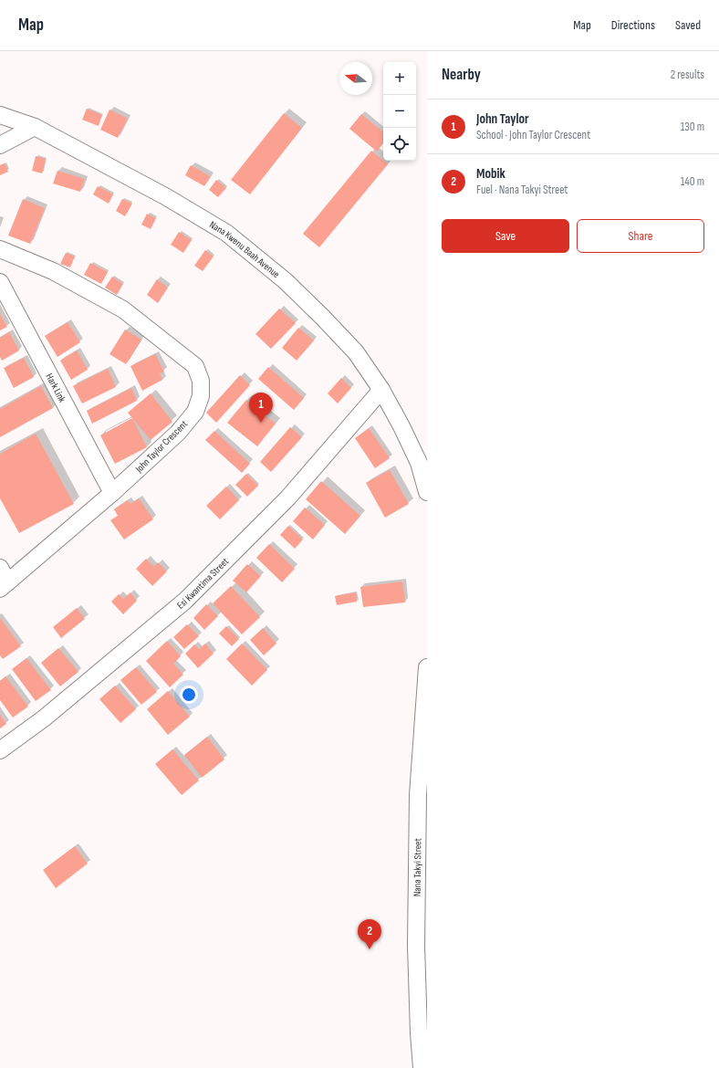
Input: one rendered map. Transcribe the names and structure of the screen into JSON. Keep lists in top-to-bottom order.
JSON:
{
  "streets": {
    "street": [
      "Nana Kwenu Baah Avenue",
      "Hark Link",
      "John Taylor Crescent",
      "Esi Kwantima Street",
      "Nana Takyi Street"
    ]
  },
  "crossings": [
    ["Nana Kwenu Baah Avenue", "Esi Kwantima Street"],
    ["Hark Link", "John Taylor Crescent"]
  ],
  "north": "left",
  "page": {
    "header": "Map",
    "nav": ["Map", "Directions", "Saved"],
    "heading": ["Nearby", "2 results"],
    "map_buttons": ["+", "−"],
    "list": [
      {
        "mark": "1",
        "name": "John Taylor",
        "note": "School · John Taylor Crescent",
        "value": "130 m"
      },
      {
        "mark": "2",
        "name": "Mobik",
        "note": "Fuel · Nana Takyi Street",
        "value": "140 m"
      }
    ],
    "buttons": ["Save", "Share"],
    "pins": ["1", "2"]
  }
}
